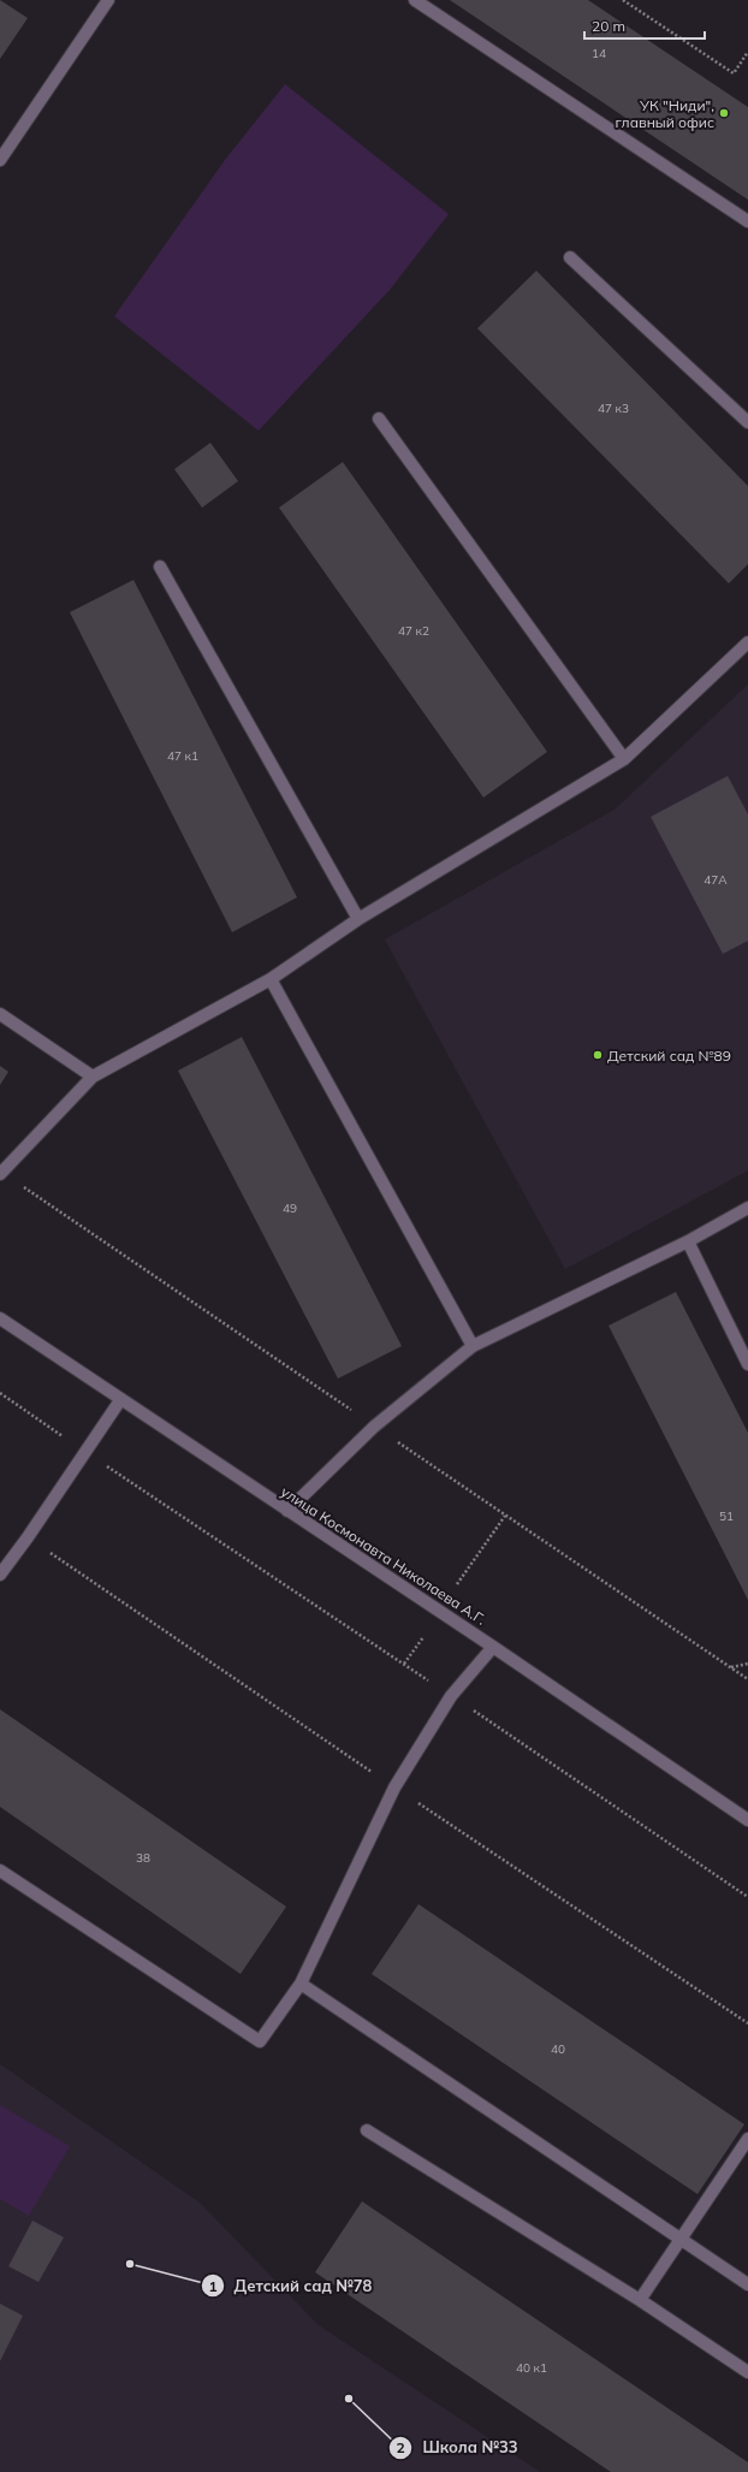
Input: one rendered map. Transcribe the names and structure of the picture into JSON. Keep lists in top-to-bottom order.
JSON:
{
  "streets": {
    "street": ["улица Космонавта Николаева А.Г."]
  },
  "places": [
    "УК \"Ниди\", главный офис",
    "Детский сад №89",
    "Детский сад №78",
    "Школа №33"
  ],
  "house_numbers": [
    "14",
    "47 к3",
    "47 к2",
    "47 к1",
    "47А",
    "49",
    "51",
    "38",
    "40",
    "40 к1"
  ],
  "scale_bar": "20 m"
}
